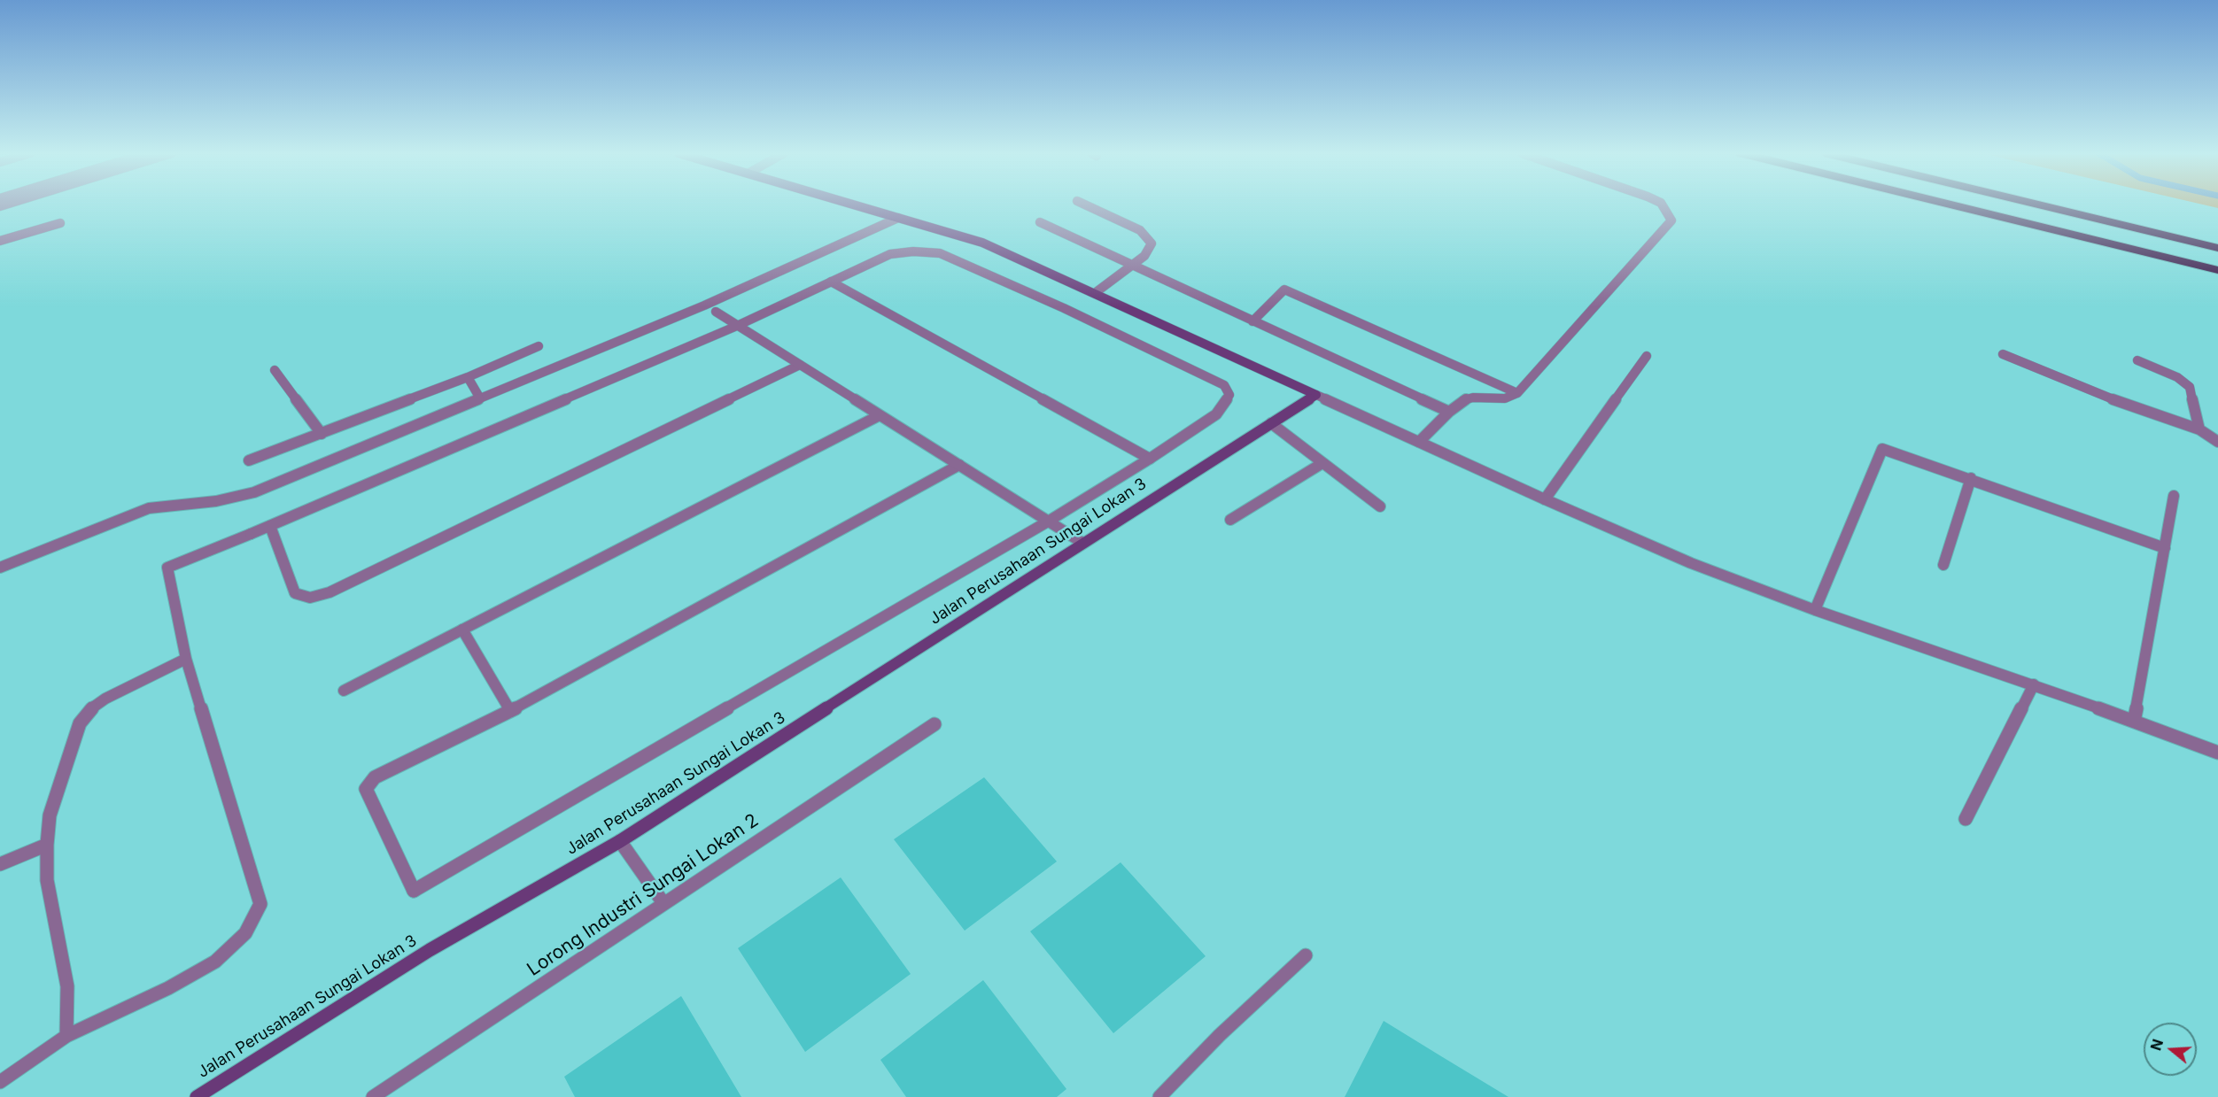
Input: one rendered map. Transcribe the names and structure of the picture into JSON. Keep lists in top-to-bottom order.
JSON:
{
  "streets": {
    "main road": ["Jalan Perusahaan Sungai Lokan 3"],
    "street": ["Lorong Industri Sungai Lokan 2"]
  },
  "north": "left"
}
